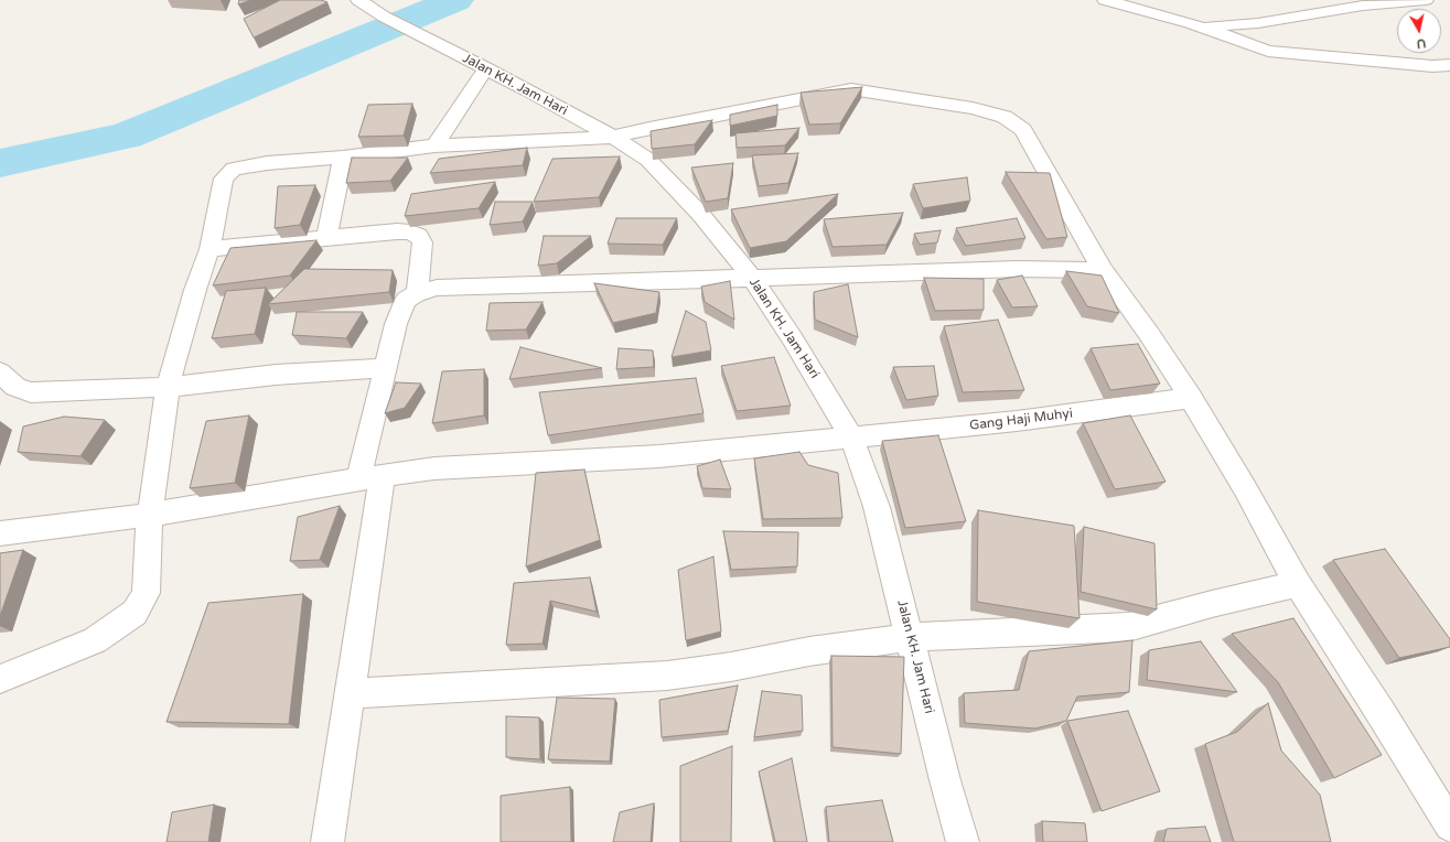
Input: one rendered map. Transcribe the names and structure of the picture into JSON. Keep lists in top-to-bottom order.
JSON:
{
  "streets": {
    "street": ["Jalan KH. Jam Hari", "Gang Haji Muhyi"]
  },
  "crossings": [
    ["Jalan KH. Jam Hari", "Gang Haji Muhyi"]
  ],
  "north": "bottom"
}
